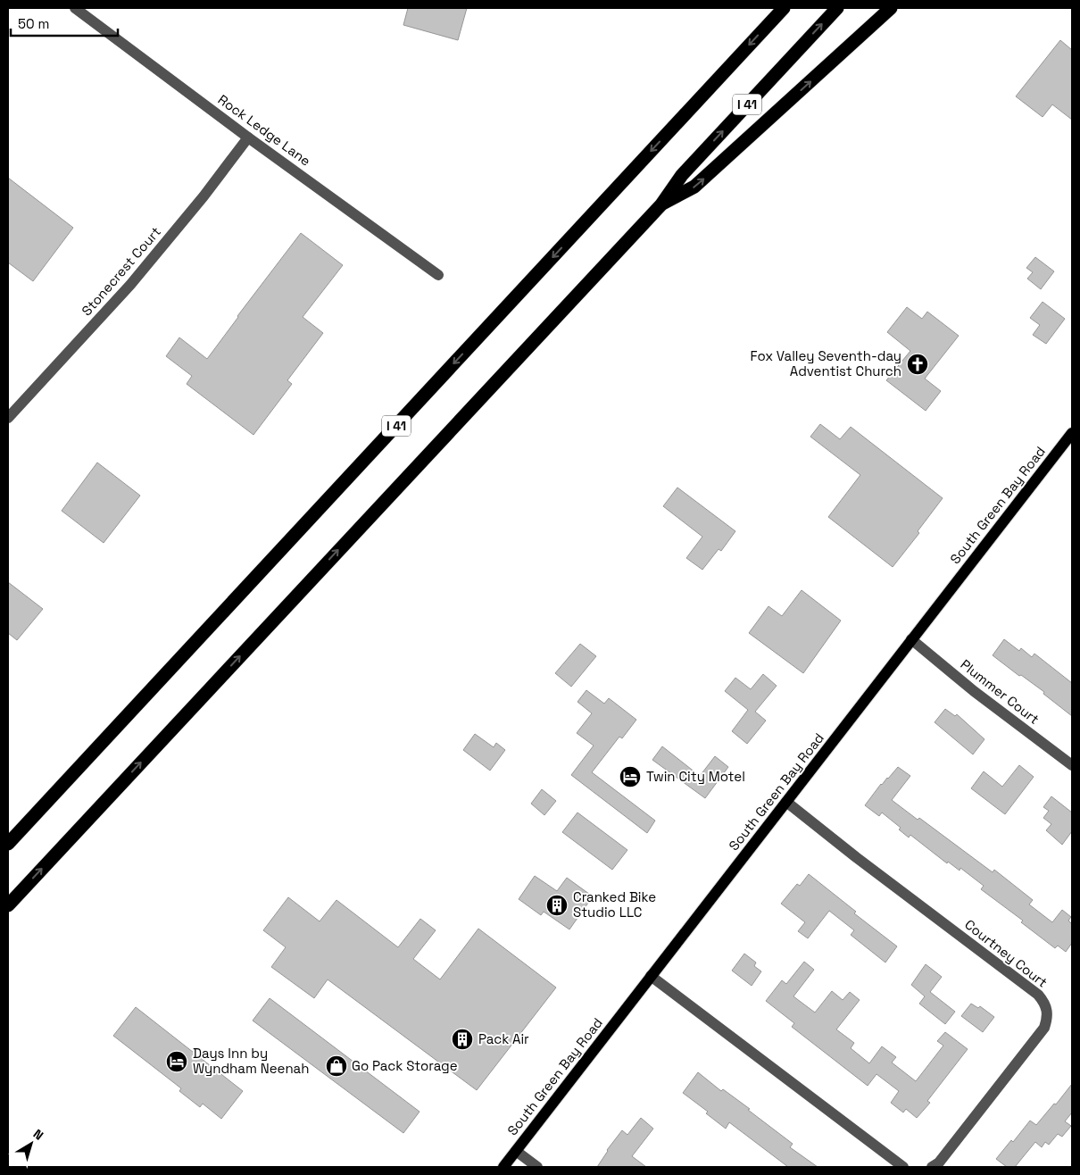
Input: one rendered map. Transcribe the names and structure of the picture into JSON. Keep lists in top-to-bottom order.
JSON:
{
  "streets": {
    "highway": ["I 41"],
    "main road": ["South Green Bay Road"],
    "street": [
      "Rock Ledge Lane",
      "Stonecrest Court",
      "Plummer Court",
      "Courtney Court"
    ]
  },
  "crossings": [
    ["Rock Ledge Lane", "Stonecrest Court"],
    ["South Green Bay Road", "Plummer Court"],
    ["South Green Bay Road", "Courtney Court"]
  ],
  "places": {
    "church": ["Fox Valley Seventh-day Adventist Church"],
    "hotel": ["Twin City Motel", "Days Inn by Wyndham Neenah"],
    "building": ["Cranked Bike Studio LLC", "Pack Air"],
    "shop": ["Go Pack Storage"]
  },
  "scale_bar": "50 m",
  "north": "top right"
}
